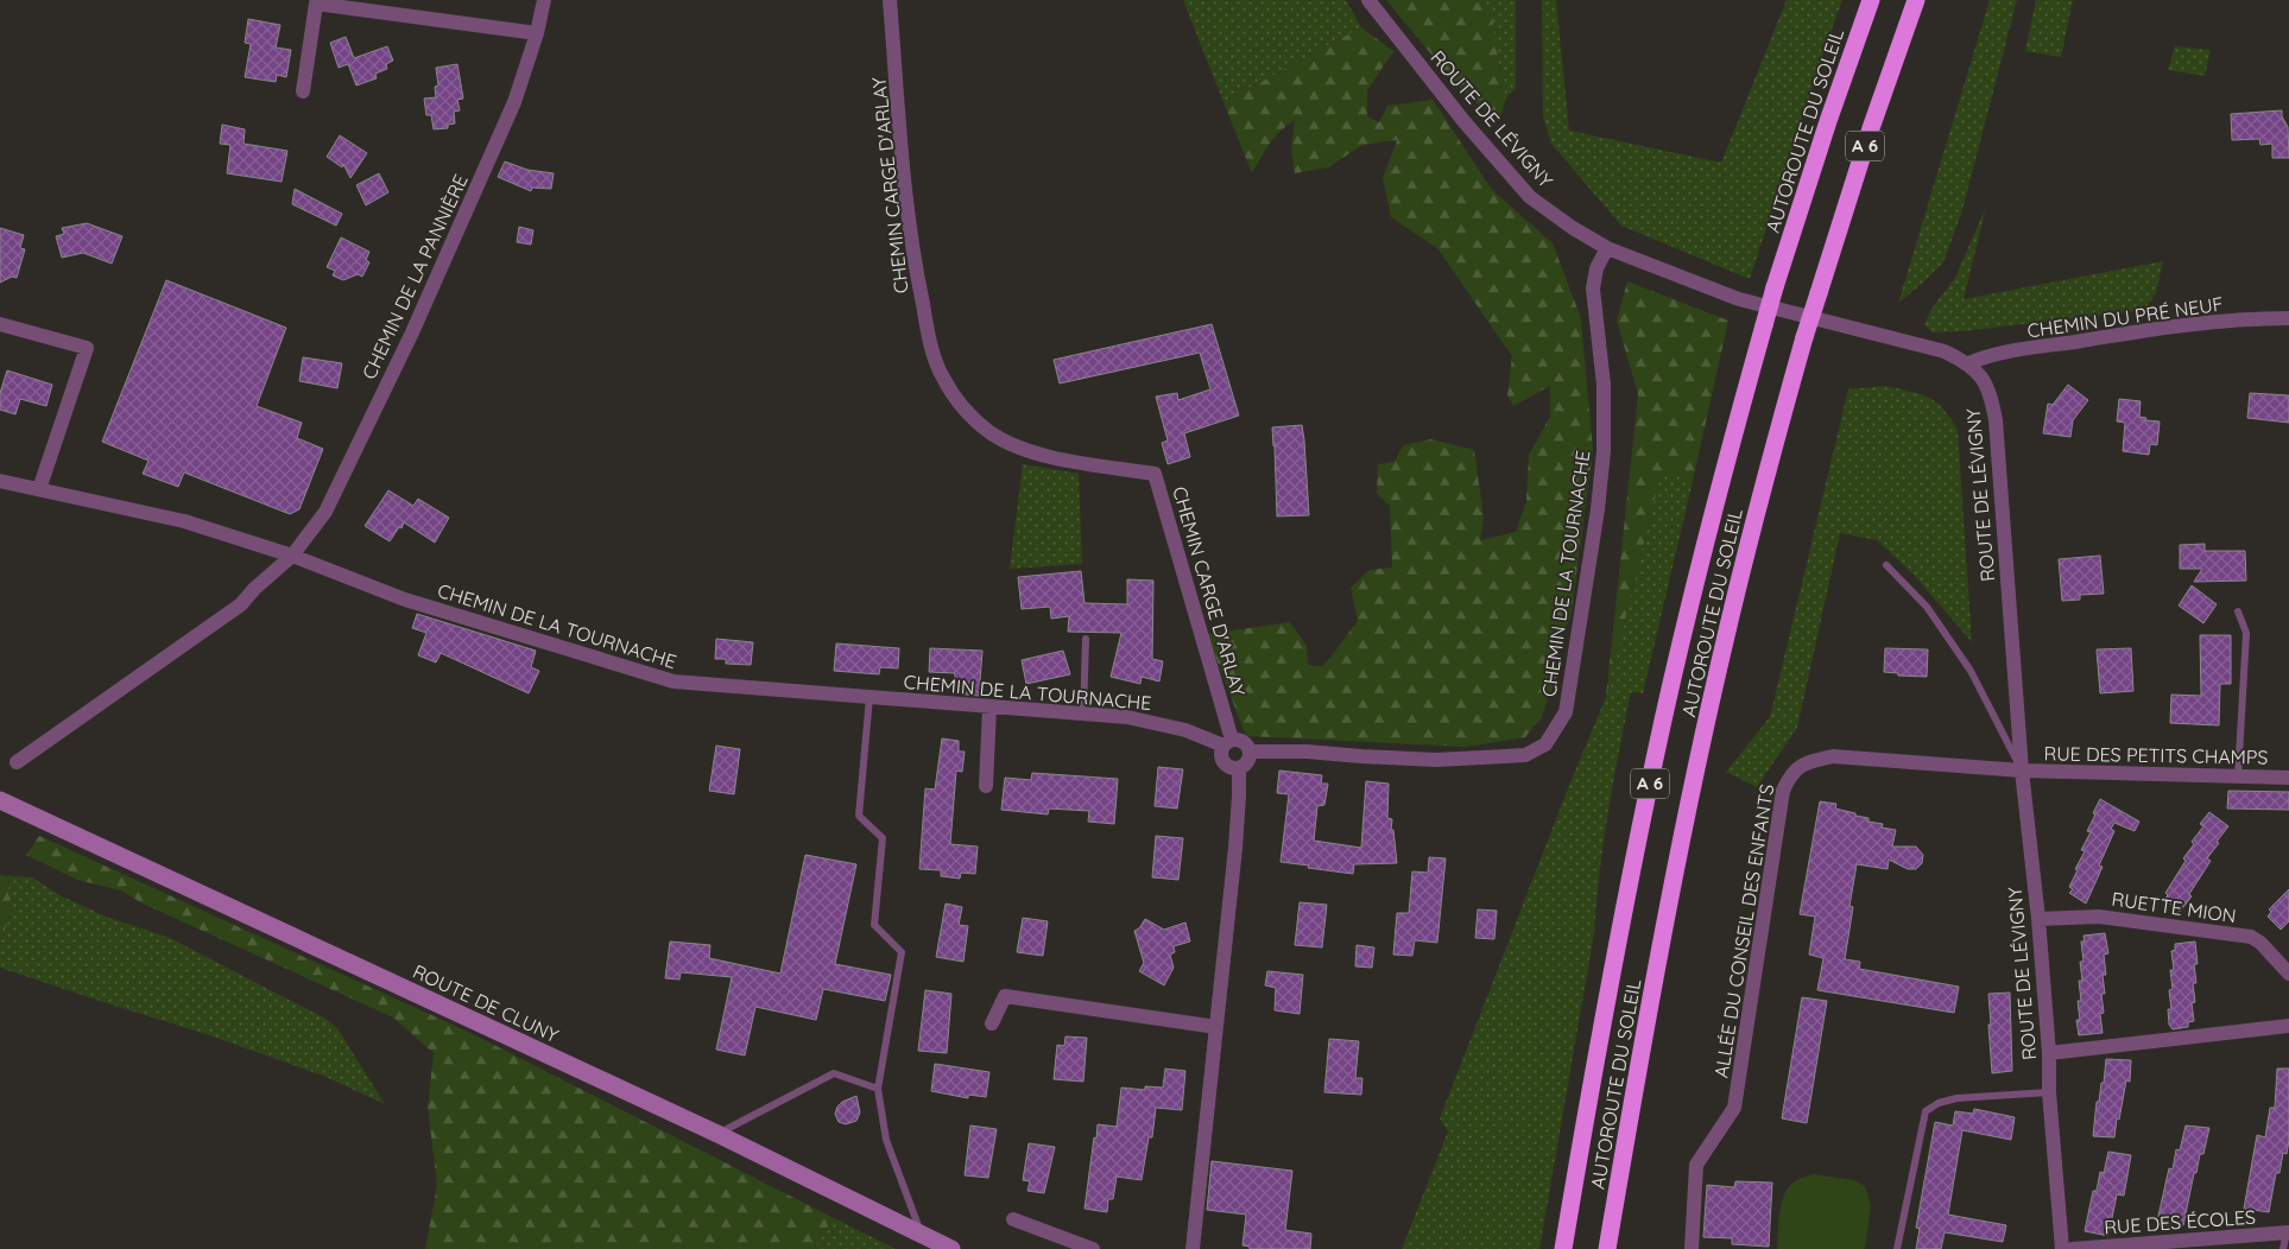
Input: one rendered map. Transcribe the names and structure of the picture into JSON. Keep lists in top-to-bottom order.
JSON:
{
  "streets": {
    "highway": ["AUTOROUTE DU SOLEIL", "A 6"],
    "main road": ["ROUTE DE CLUNY"],
    "street": [
      "ROUTE DE LÉVIGNY",
      "CHEMIN CARGE D'ARLAY",
      "CHEMIN DE LA PANNIÈRE",
      "CHEMIN DU PRÉ NEUF",
      "CHEMIN DE LA TOURNACHE",
      "RUE DES PETITS CHAMPS",
      "RUETTE MION",
      "ALLÉE DU CONSEIL DES ENFANTS",
      "RUE DES ÉCOLES"
    ]
  },
  "crossings": [
    ["ROUTE DE LÉVIGNY", "CHEMIN DU PRÉ NEUF"],
    ["ROUTE DE LÉVIGNY", "CHEMIN DE LA TOURNACHE"],
    ["ROUTE DE LÉVIGNY", "RUE DES PETITS CHAMPS"],
    ["ROUTE DE LÉVIGNY", "RUETTE MION"],
    ["ROUTE DE LÉVIGNY", "ALLÉE DU CONSEIL DES ENFANTS"],
    ["CHEMIN CARGE D'ARLAY", "CHEMIN DE LA TOURNACHE"],
    ["CHEMIN DE LA PANNIÈRE", "CHEMIN DE LA TOURNACHE"],
    ["RUE DES PETITS CHAMPS", "ALLÉE DU CONSEIL DES ENFANTS"]
  ]
}
